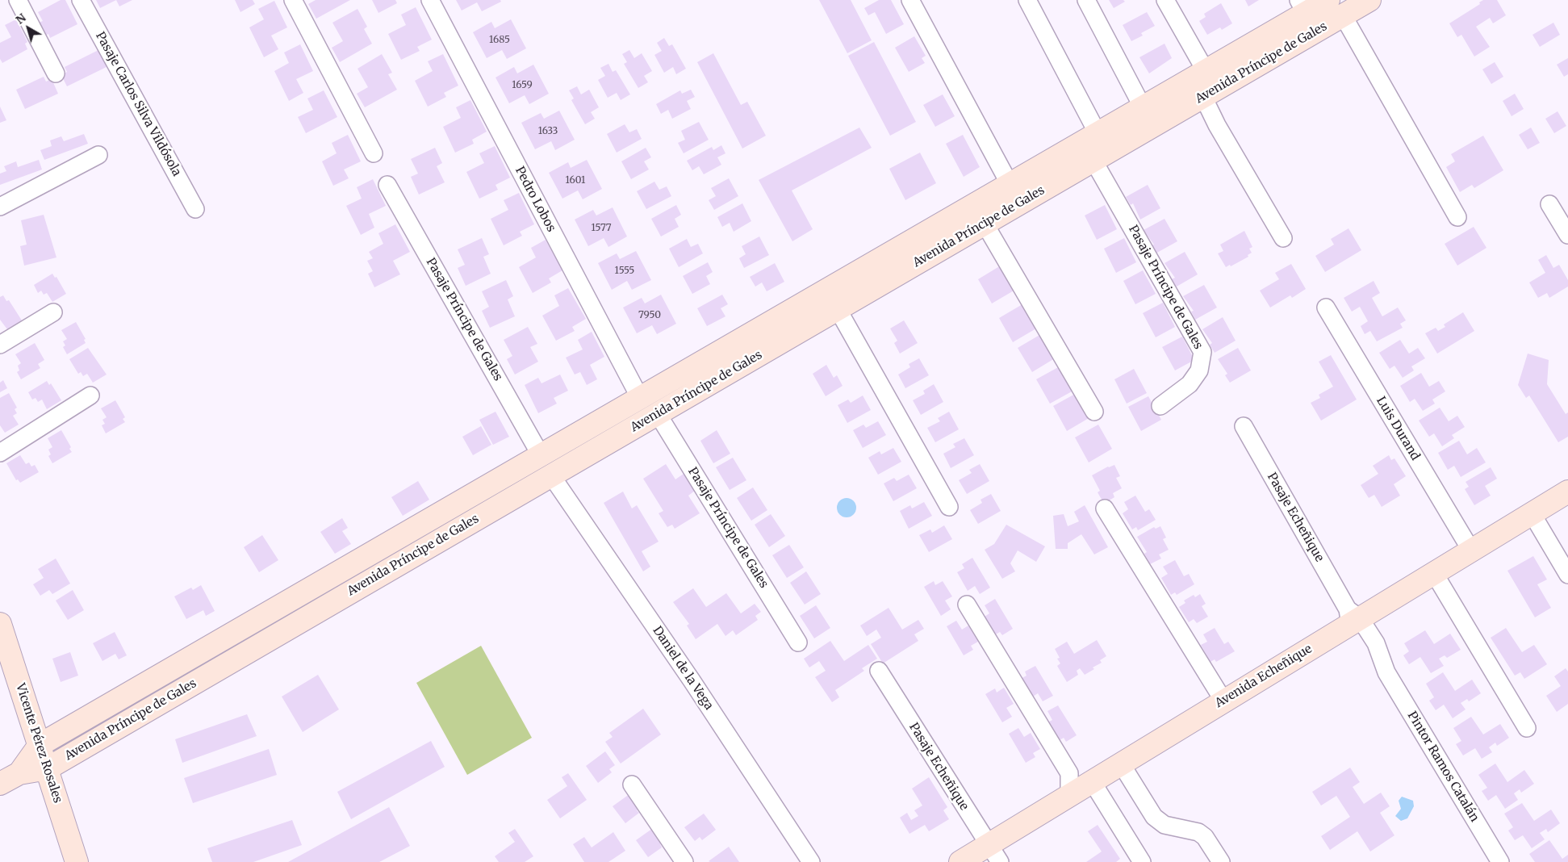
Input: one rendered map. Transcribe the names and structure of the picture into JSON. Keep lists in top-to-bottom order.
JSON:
{
  "streets": {
    "main road": ["Avenida Príncipe de Gales", "Avenida Echeñique", "Vicente Pérez Rosales"],
    "street": [
      "Pasaje Carlos Silva Vildósola",
      "Pedro Lobos",
      "Pasaje Príncipe de Gales",
      "Luis Durand",
      "Pasaje Echeñique",
      "Daniel de la Vega",
      "Pintor Ramos Catalán"
    ]
  },
  "crossings": [
    ["Avenida Príncipe de Gales", "Pedro Lobos"],
    ["Avenida Príncipe de Gales", "Pasaje Príncipe de Gales"],
    ["Avenida Príncipe de Gales", "Daniel de la Vega"],
    ["Avenida Príncipe de Gales", "Vicente Pérez Rosales"],
    ["Luis Durand", "Avenida Echeñique"],
    ["Pasaje Echeñique", "Avenida Echeñique"],
    ["Pasaje Echeñique", "Pintor Ramos Catalán"],
    ["Avenida Echeñique", "Pintor Ramos Catalán"]
  ],
  "house_numbers": [
    "1685",
    "1659",
    "1633",
    "1601",
    "1577",
    "1555",
    "7950"
  ],
  "north": "top left"
}
